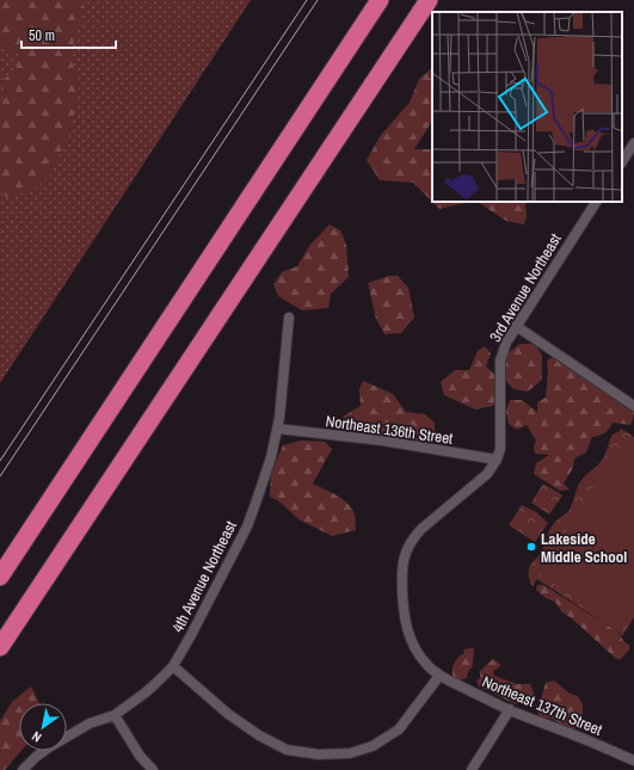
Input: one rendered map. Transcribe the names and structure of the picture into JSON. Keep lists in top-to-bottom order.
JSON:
{
  "streets": {
    "street": [
      "3rd Avenue Northeast",
      "Northeast 136th Street",
      "4th Avenue Northeast",
      "Northeast 137th Street"
    ]
  },
  "crossings": [
    ["3rd Avenue Northeast", "Northeast 136th Street"],
    ["3rd Avenue Northeast", "Northeast 137th Street"],
    ["Northeast 136th Street", "4th Avenue Northeast"]
  ],
  "places": ["Lakeside Middle School"],
  "scale_bar": "50 m",
  "north": "bottom left"
}
